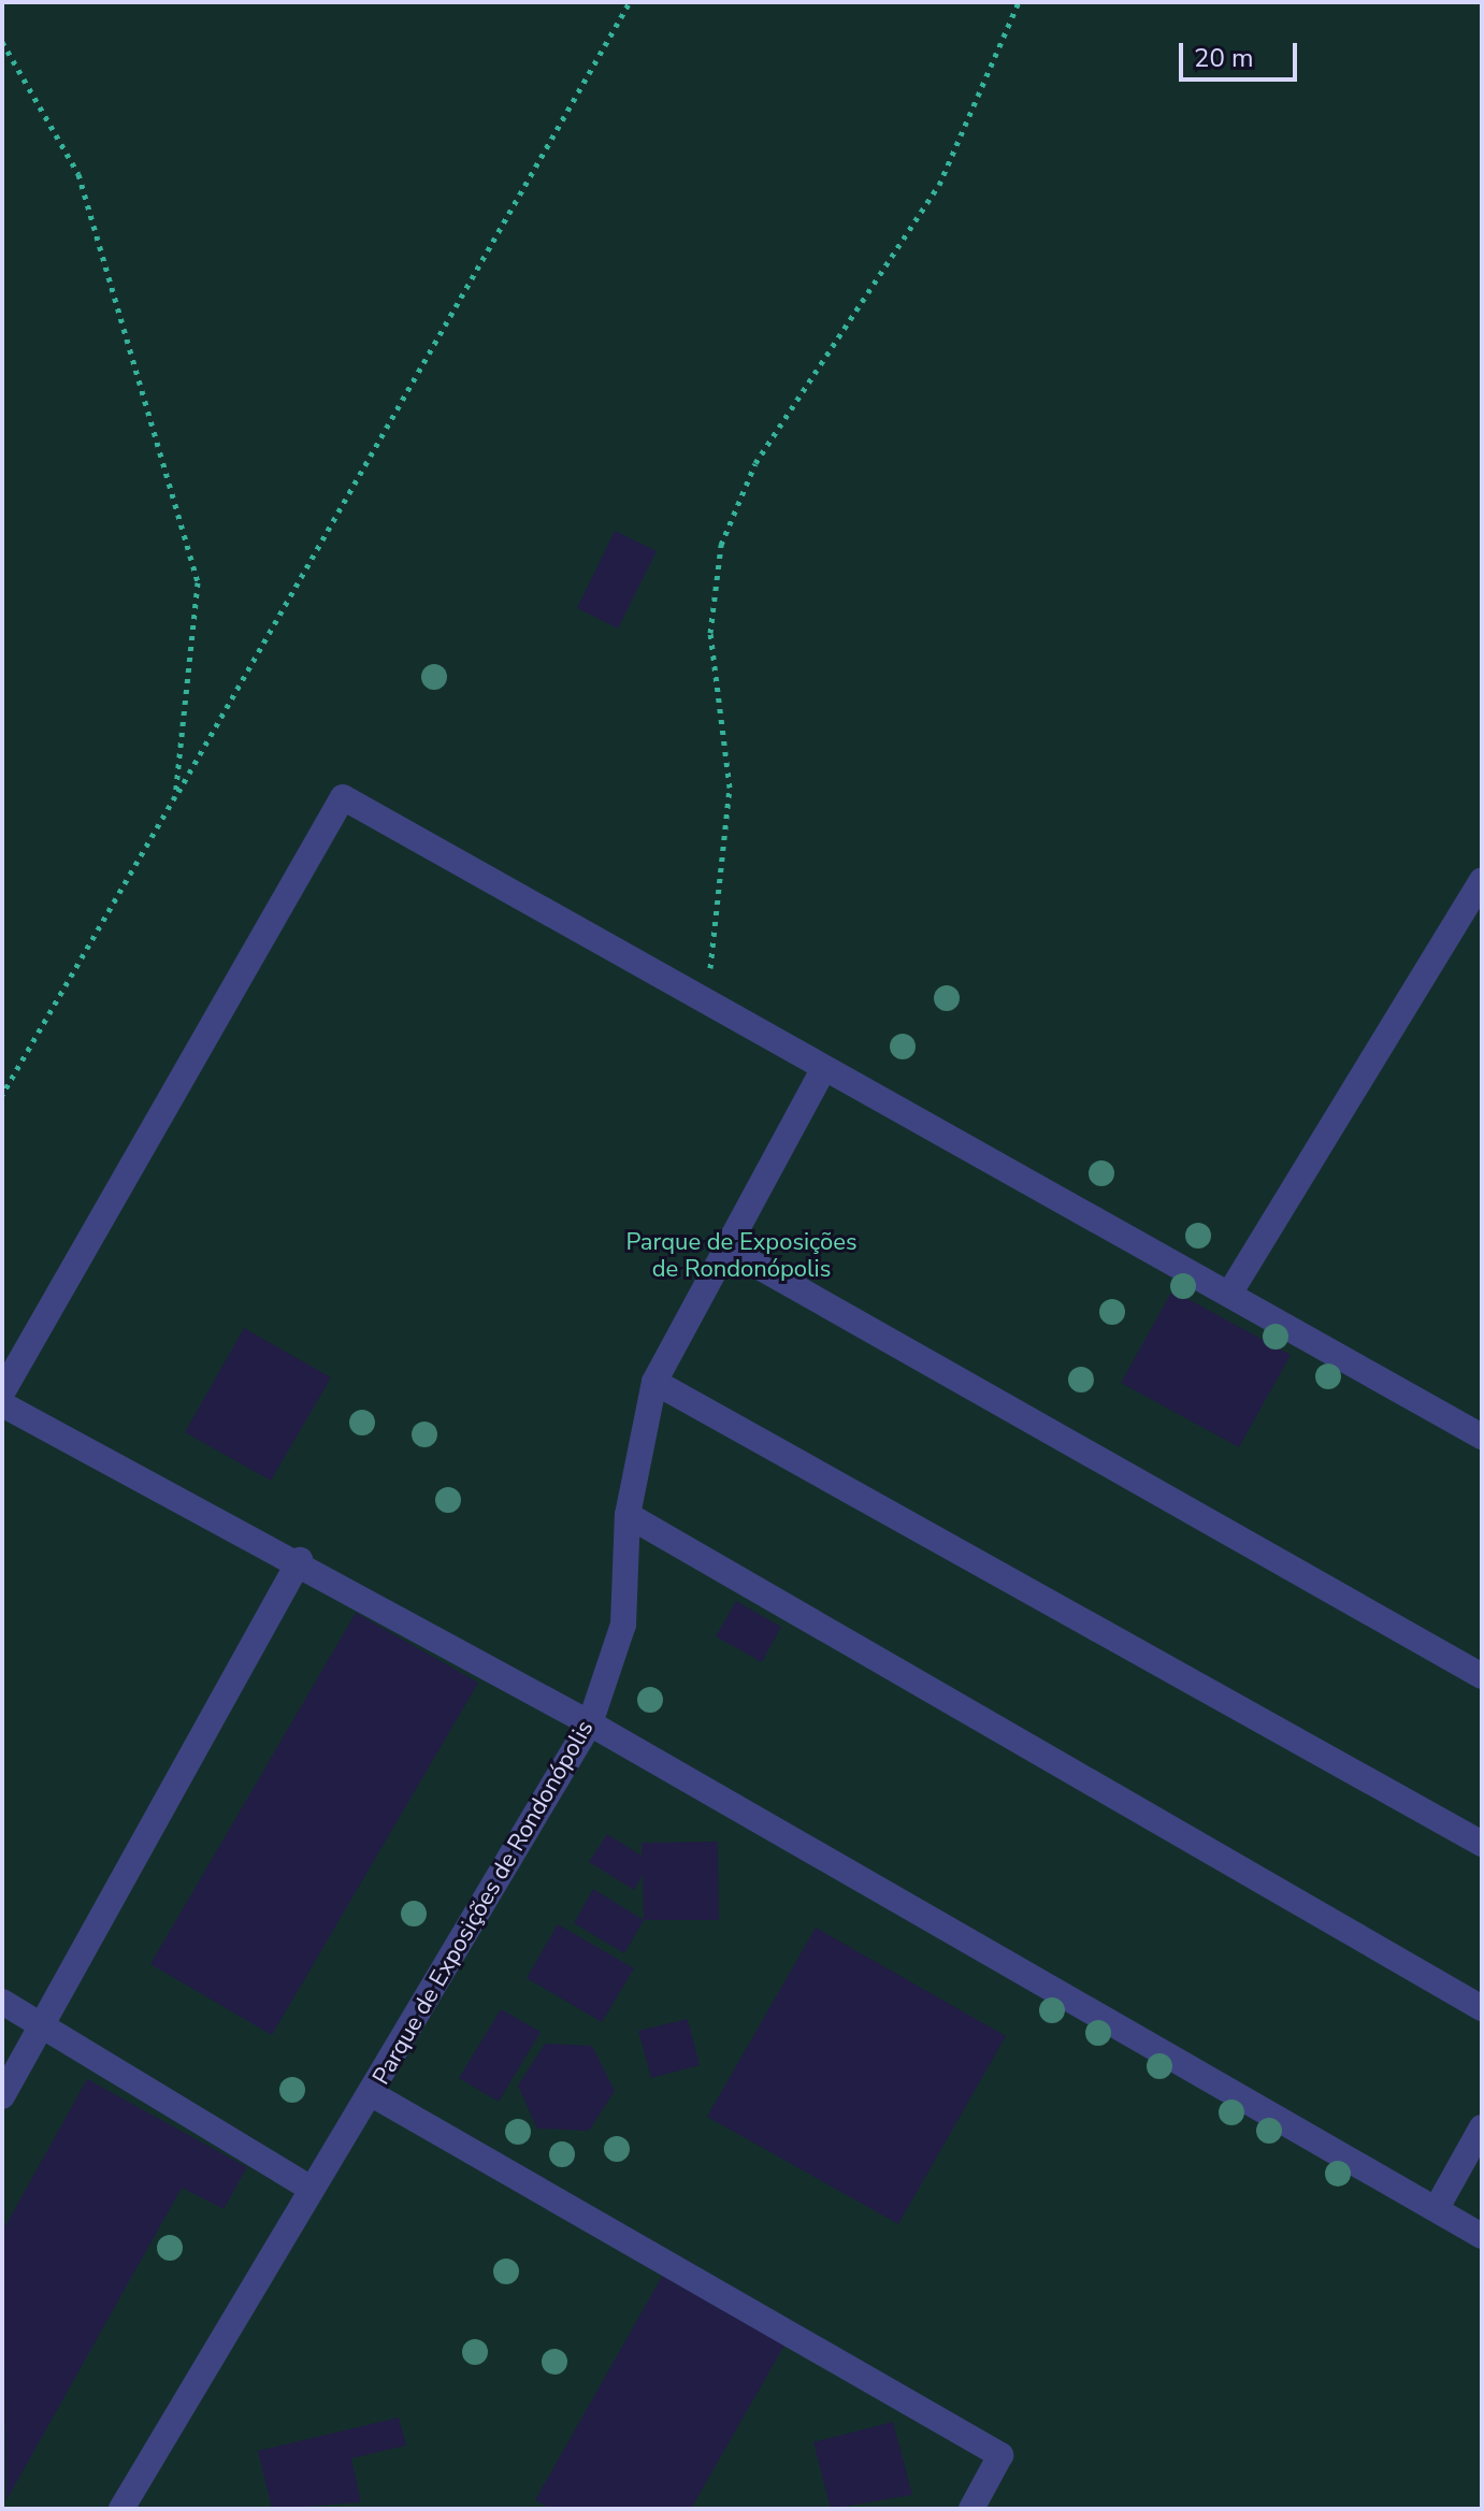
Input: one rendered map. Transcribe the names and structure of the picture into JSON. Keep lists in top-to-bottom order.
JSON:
{
  "streets": {
    "street": ["Parque de Exposições de Rondonópolis"]
  },
  "parks": ["Parque de Exposições de Rondonópolis"],
  "scale_bar": "20 m"
}
